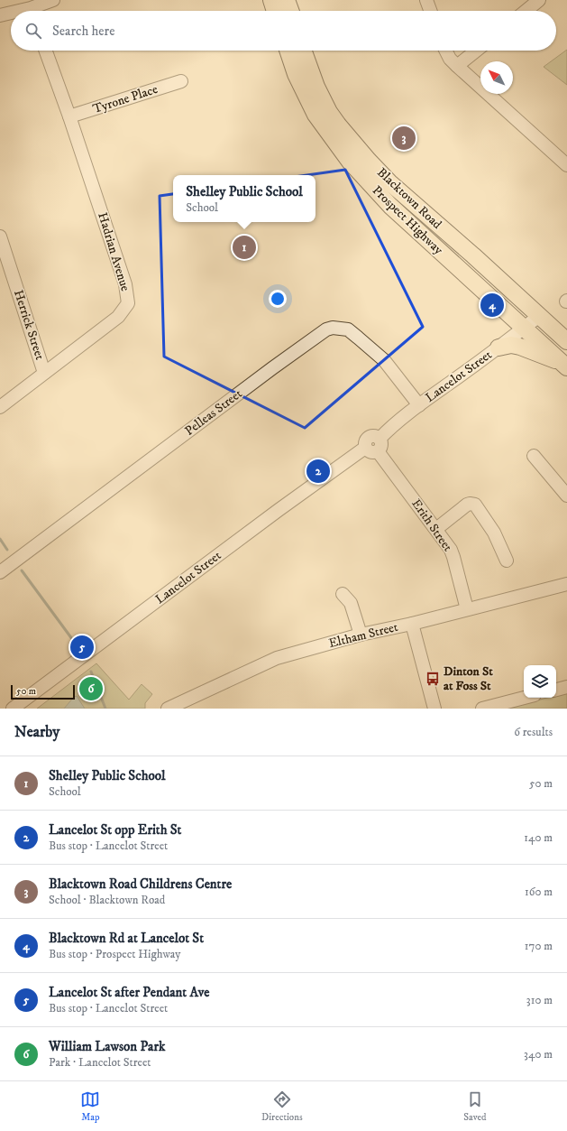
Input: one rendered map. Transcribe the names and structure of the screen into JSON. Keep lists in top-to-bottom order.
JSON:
{
  "streets": {
    "main road": ["Blacktown Road", "Prospect Highway"],
    "street": [
      "Tyrone Place",
      "Hadrian Avenue",
      "Herrick Street",
      "Lancelot Street",
      "Pelleas Street",
      "Erith Street",
      "Eltham Street"
    ]
  },
  "crossings": [
    ["Tyrone Place", "Hadrian Avenue"],
    ["Blacktown Road", "Lancelot Street"],
    ["Prospect Highway", "Lancelot Street"],
    ["Hadrian Avenue", "Herrick Street"],
    ["Lancelot Street", "Pelleas Street"],
    ["Lancelot Street", "Erith Street"],
    ["Erith Street", "Eltham Street"]
  ],
  "places": {
    "bus stop": ["Dinton St at Foss St"]
  },
  "scale_bar": "50 m",
  "north": "top left",
  "page": {
    "search": "Search here",
    "pins": [
      "3",
      "1",
      "4",
      "2",
      "5",
      "6"
    ],
    "popup": ["Shelley Public School", "School"],
    "scale": "50 m",
    "heading": ["Nearby", "6 results"],
    "list": [
      {
        "mark": "1",
        "name": "Shelley Public School",
        "note": "School",
        "value": "50 m"
      },
      {
        "mark": "2",
        "name": "Lancelot St opp Erith St",
        "note": "Bus stop · Lancelot Street",
        "value": "140 m"
      },
      {
        "mark": "3",
        "name": "Blacktown Road Childrens Centre",
        "note": "School · Blacktown Road",
        "value": "160 m"
      },
      {
        "mark": "4",
        "name": "Blacktown Rd at Lancelot St",
        "note": "Bus stop · Prospect Highway",
        "value": "170 m"
      },
      {
        "mark": "5",
        "name": "Lancelot St after Pendant Ave",
        "note": "Bus stop · Lancelot Street",
        "value": "310 m"
      },
      {
        "mark": "6",
        "name": "William Lawson Park",
        "note": "Park · Lancelot Street",
        "value": "340 m"
      }
    ],
    "nav": ["Map", "Directions", "Saved"]
  }
}
